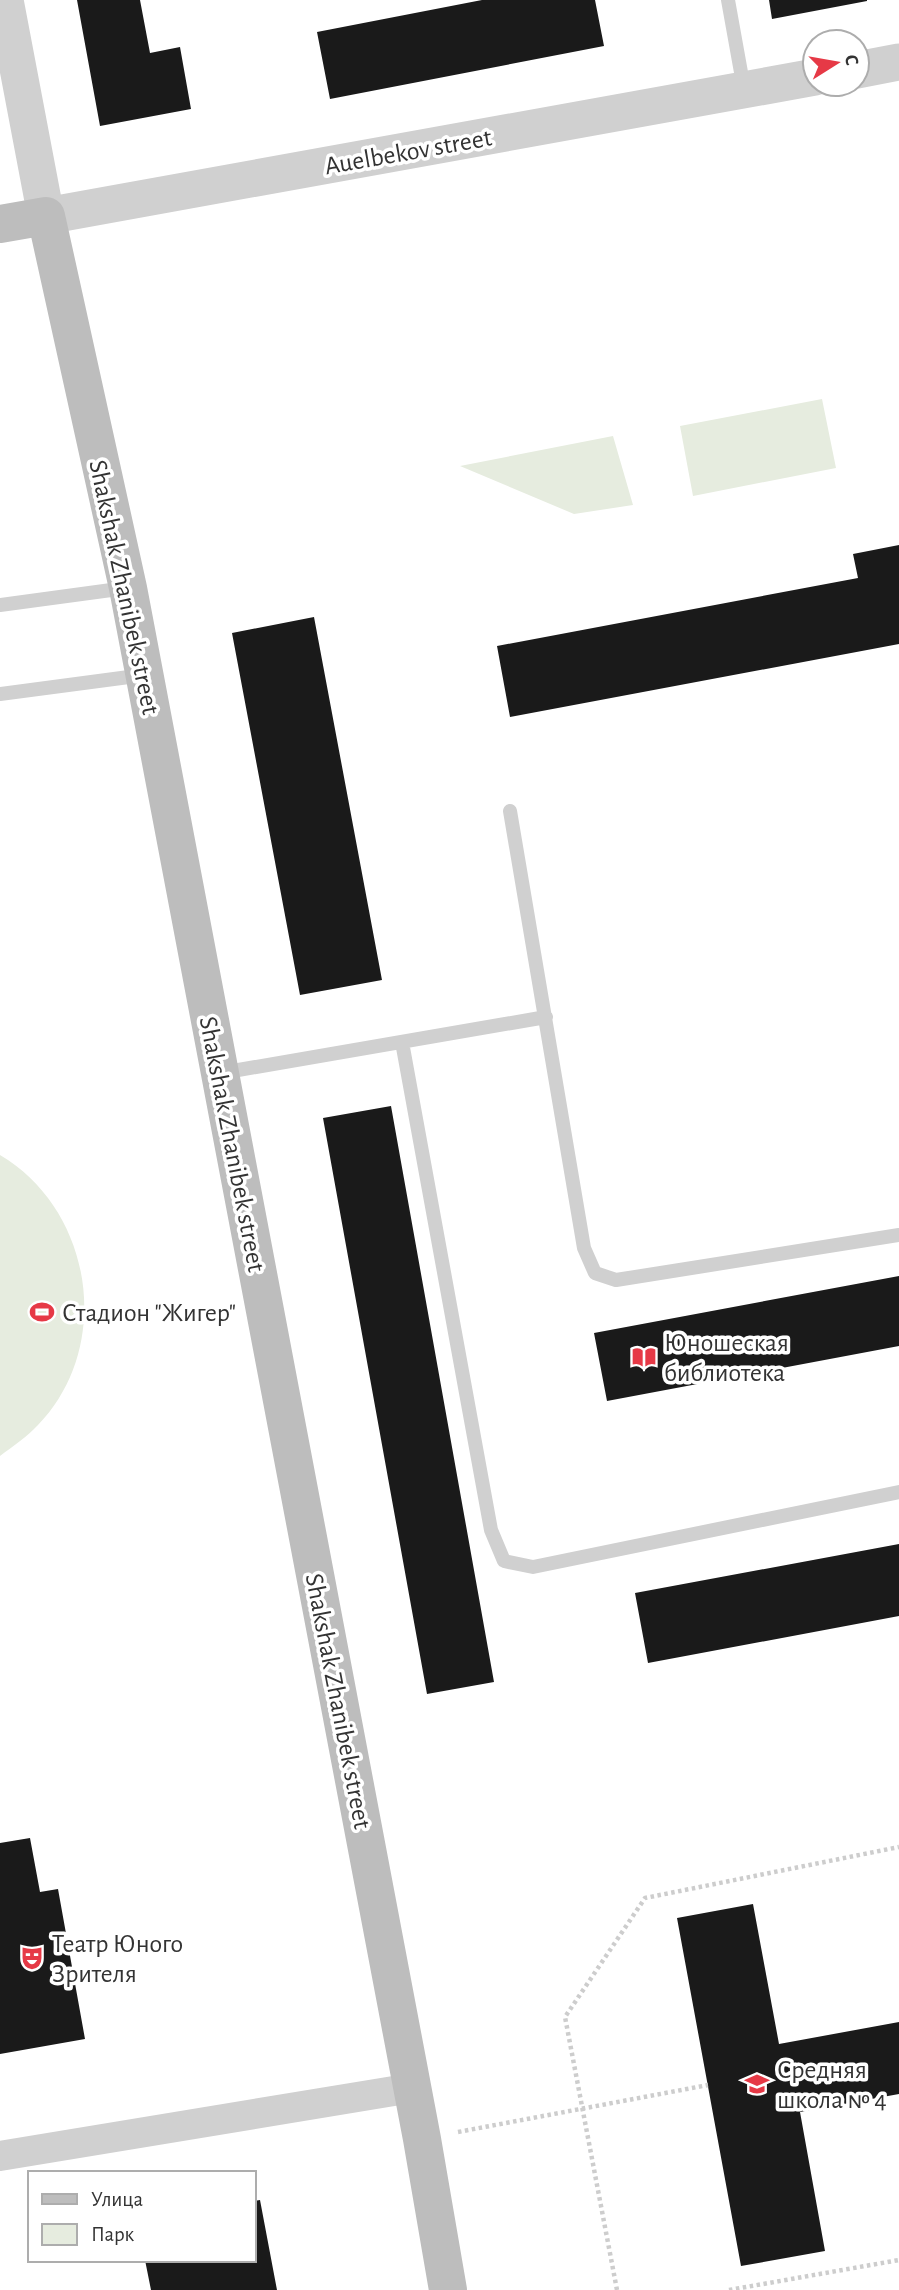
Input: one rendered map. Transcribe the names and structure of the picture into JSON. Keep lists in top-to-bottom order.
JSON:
{
  "streets": {
    "main road": ["Auelbekov street", "Shakshak Zhanibek street"]
  },
  "crossings": [
    ["Auelbekov street", "Shakshak Zhanibek street"]
  ],
  "places": {
    "sports": ["Стадион \"Жигер\""],
    "library": ["Юношеская библиотека"],
    "theatre": ["Театр Юного Зрителя"],
    "school or university": ["Средняя школа № 4"]
  },
  "legend": ["Улица", "Парк"],
  "north": "right"
}
